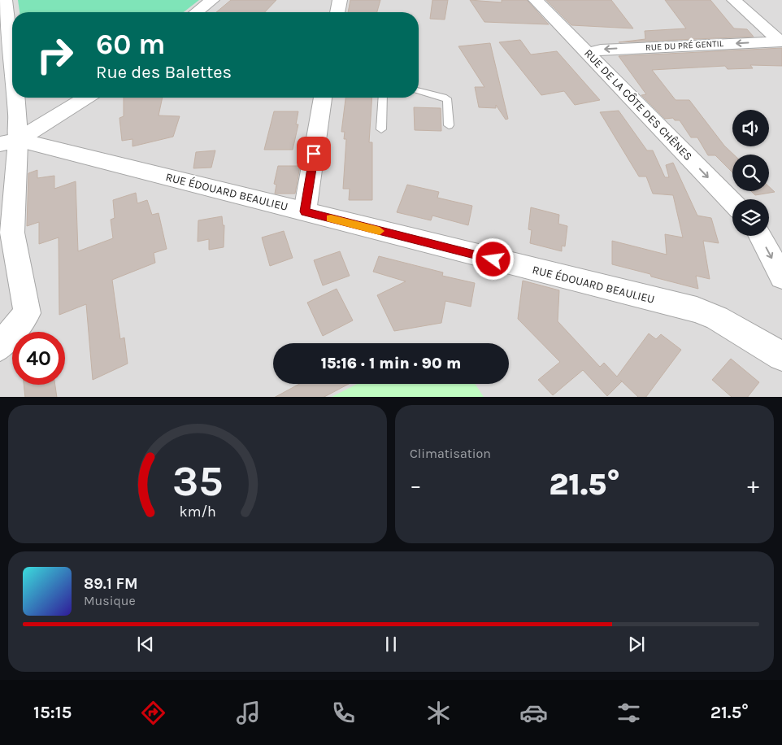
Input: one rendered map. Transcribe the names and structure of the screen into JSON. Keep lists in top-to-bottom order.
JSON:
{
  "streets": {
    "street": ["RUE DU PRÉ GENTIL", "RUE DE LA CÔTE DES CHÊNES", "RUE ÉDOUARD BEAULIEU"]
  },
  "crossings": [
    ["RUE DU PRÉ GENTIL", "RUE DE LA CÔTE DES CHÊNES"]
  ],
  "one_way": ["RUE DU PRÉ GENTIL", "RUE DE LA CÔTE DES CHÊNES"],
  "page": {
    "turn": ["60 m", "Rue des Balettes"],
    "limit": "40",
    "trip": "15:16 · 1 min · 90 m",
    "tile": "Climatisation",
    "heat": ["−", "21.5°", "+"],
    "song": ["89.1 FM", "Musique"],
    "tabs": ["15:15", "21.5°"],
    "gauge": ["35", "km/h"]
  }
}
